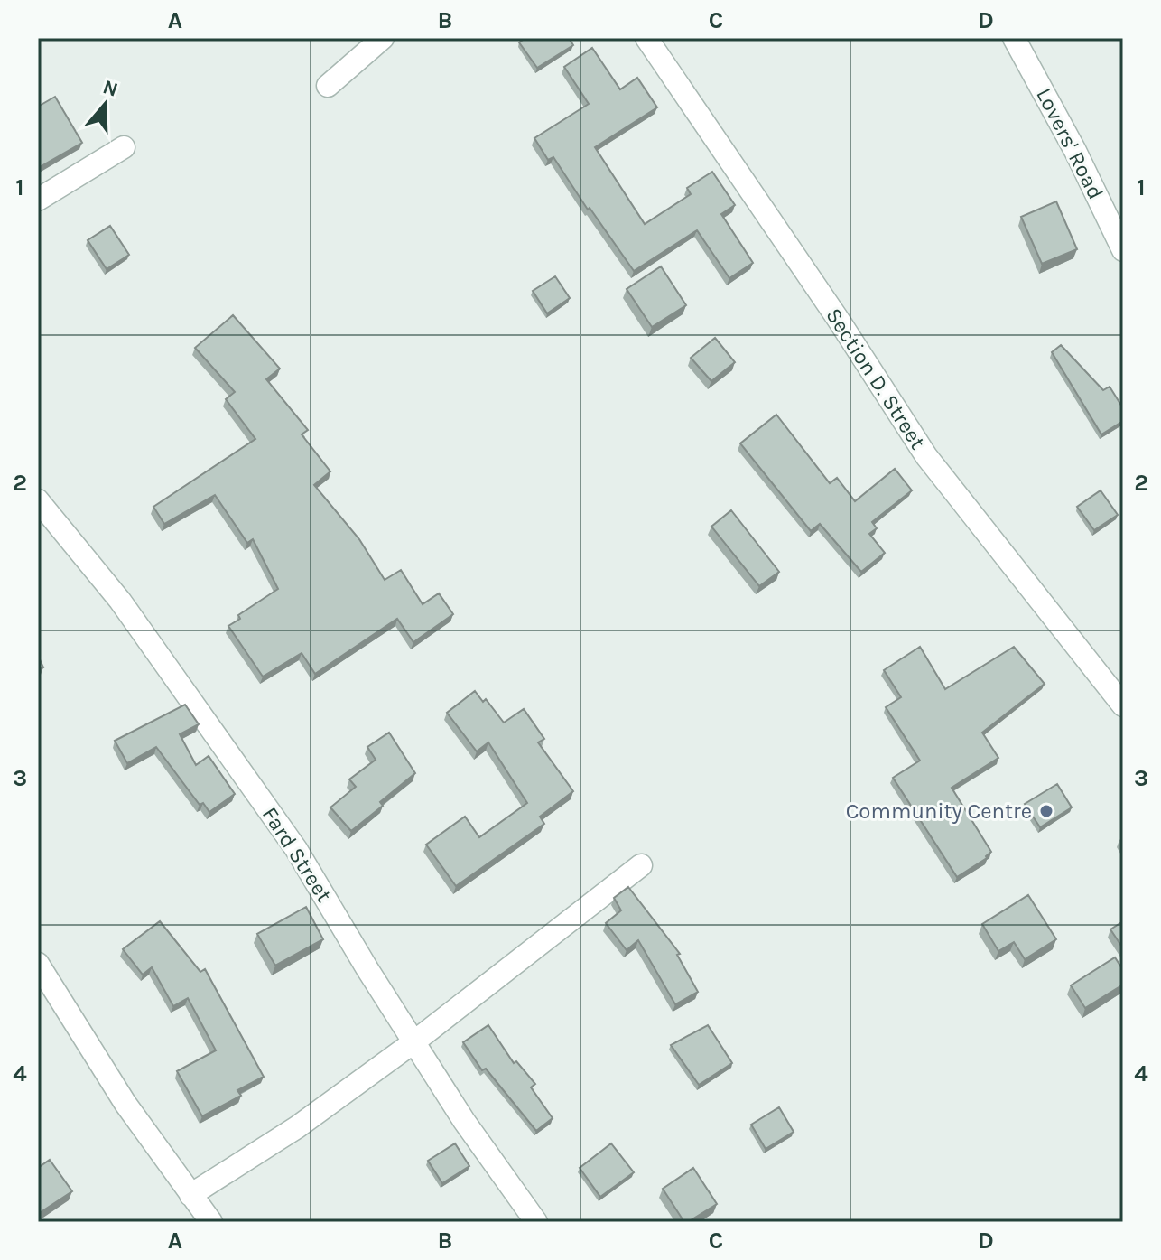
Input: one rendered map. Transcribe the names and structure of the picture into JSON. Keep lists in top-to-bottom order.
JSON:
{
  "streets": {
    "street": ["Lovers' Road", "Section D. Street", "Fard Street"]
  },
  "places": ["Community Centre"],
  "north": "top",
  "grid": {
    "columns": [
      "A",
      "B",
      "C",
      "D"
    ],
    "rows": [
      "1",
      "2",
      "3",
      "4"
    ]
  }
}
